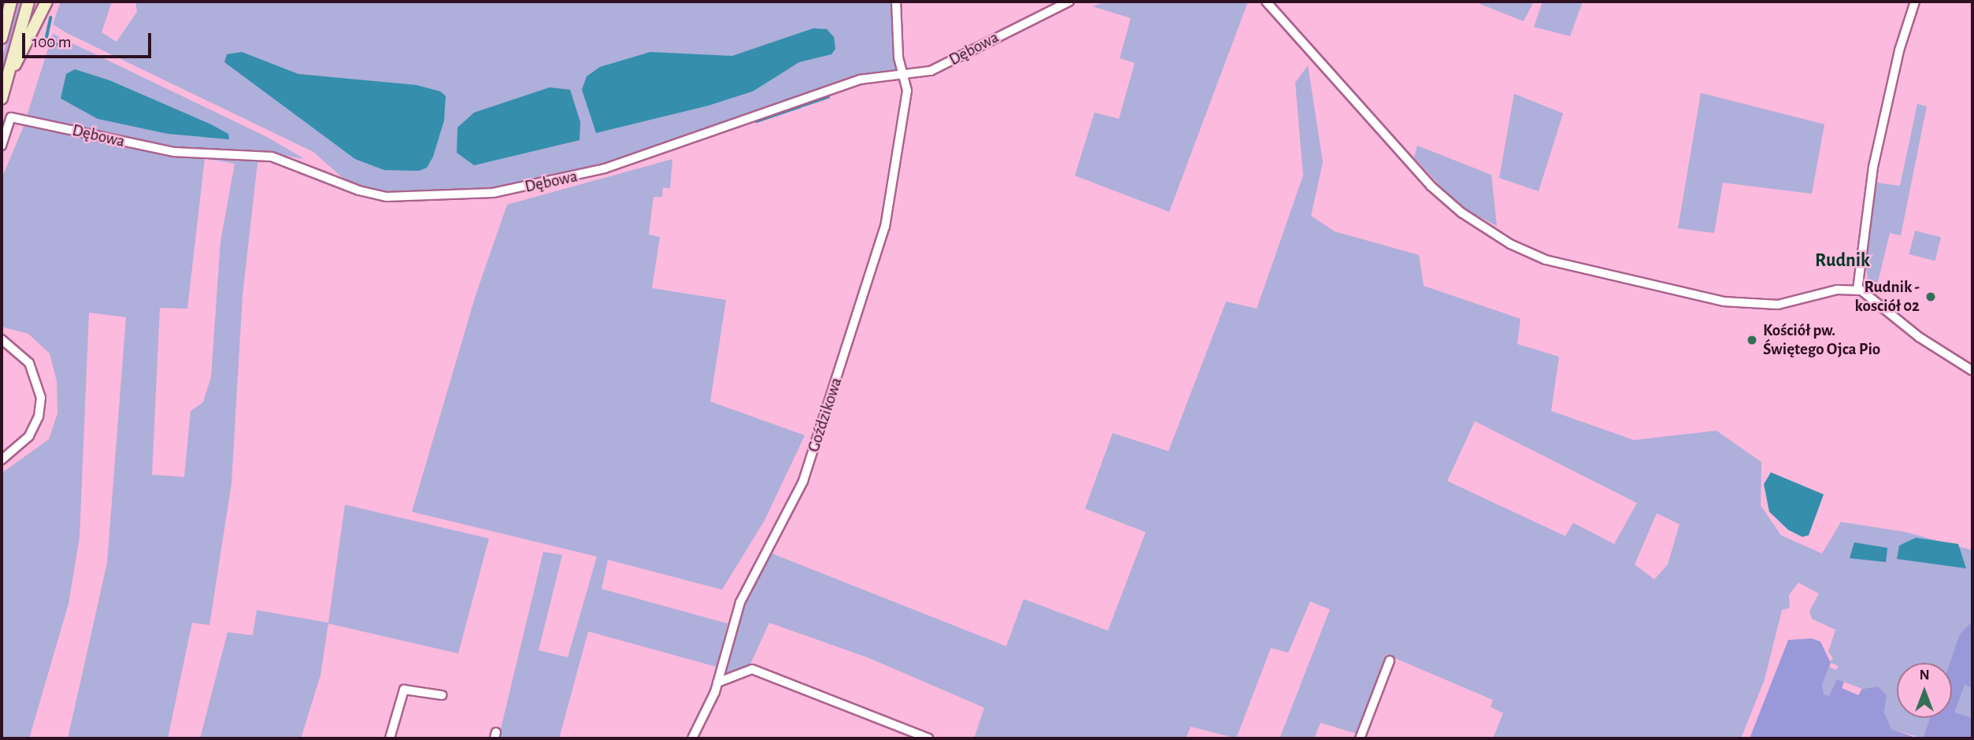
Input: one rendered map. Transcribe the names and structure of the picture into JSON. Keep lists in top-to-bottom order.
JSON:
{
  "streets": {
    "street": ["Dębowa", "Goździkowa"]
  },
  "crossings": [
    ["Dębowa", "Goździkowa"]
  ],
  "districts": ["Rudnik"],
  "places": ["Rudnik - kosciół 02", "Kościół pw. Świętego Ojca Pio"],
  "scale_bar": "100 m",
  "north": "top"
}
